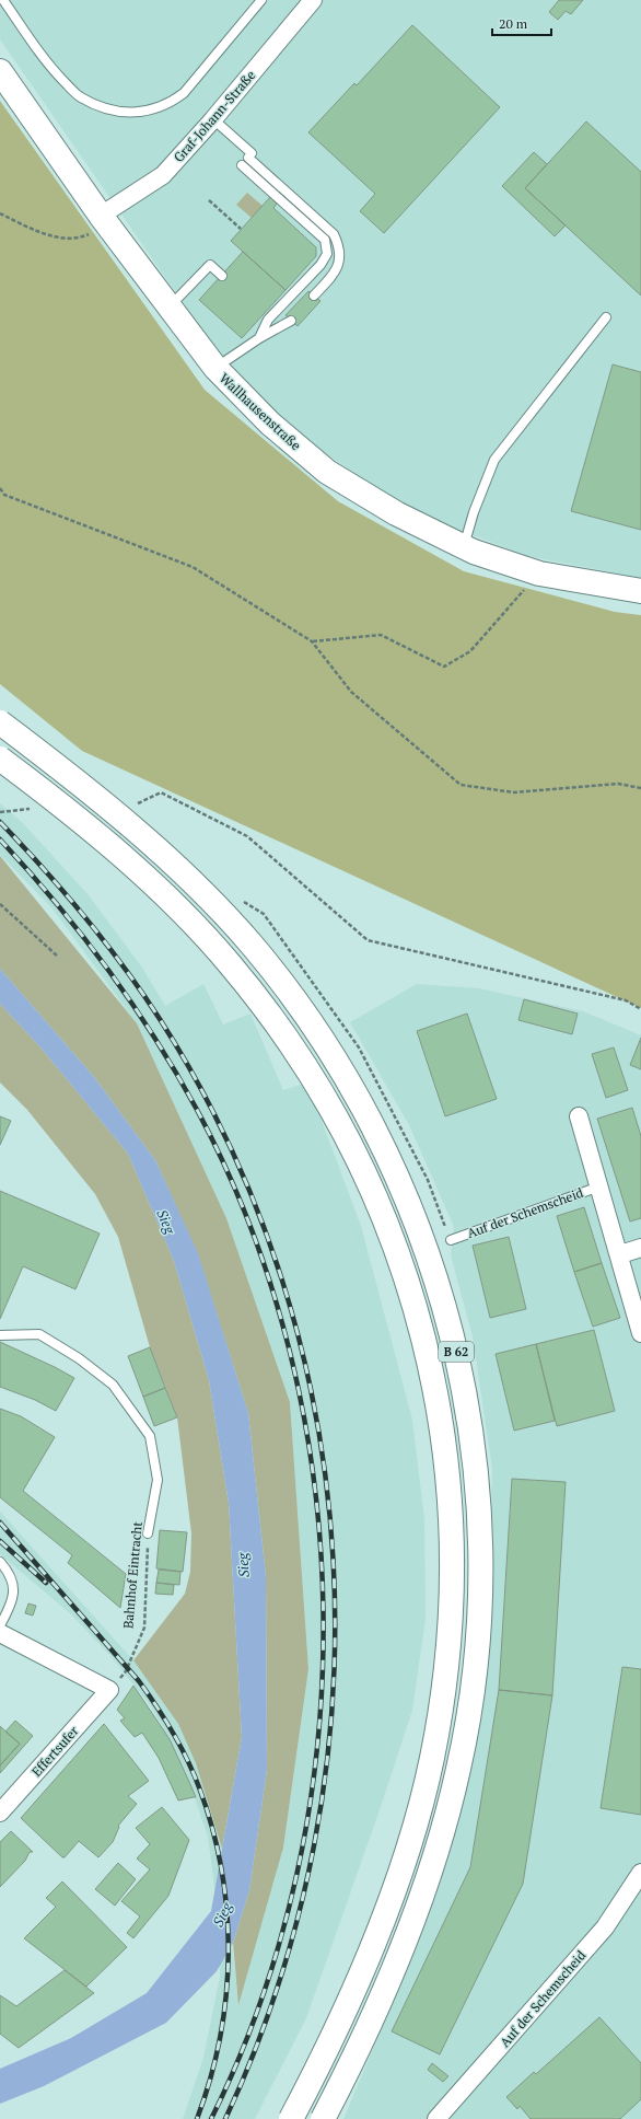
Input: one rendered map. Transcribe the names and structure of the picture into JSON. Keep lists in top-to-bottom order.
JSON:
{
  "streets": {
    "main road": ["Wallhausenstraße", "B 62"],
    "street": ["Graf-Johann-Straße", "Auf der Schemscheid", "Effertsufer"],
    "lane": ["Bahnhof Eintracht"]
  },
  "crossings": [
    ["Graf-Johann-Straße", "Wallhausenstraße"],
    ["Bahnhof Eintracht", "Effertsufer"]
  ],
  "water": ["Sieg"],
  "scale_bar": "20 m"
}
